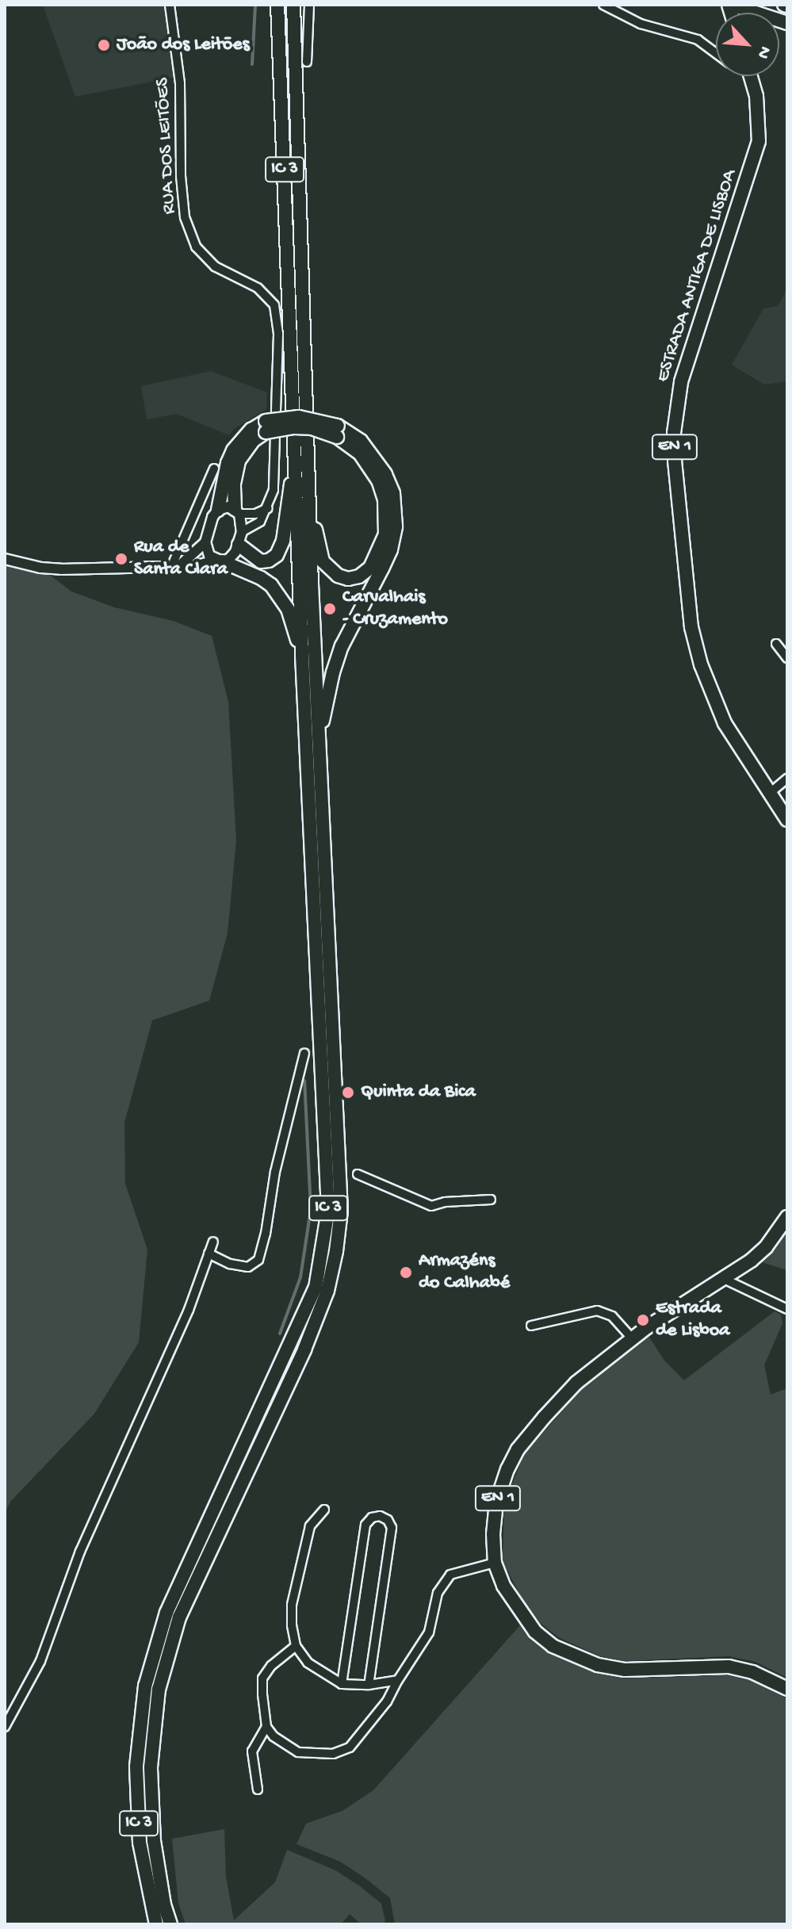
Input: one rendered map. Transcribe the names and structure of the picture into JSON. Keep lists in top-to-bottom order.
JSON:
{
  "streets": {
    "main road": ["IC 3", "ESTRADA ANTIGA DE LISBOA", "EN 1"],
    "street": ["RUA DOS LEITÕES"]
  },
  "places": [
    "João dos Leitões",
    "Rua de Santa Clara",
    "Carvalhais - Cruzamento",
    "Quinta da Bica",
    "Armazéns do Calhabé",
    "Estrada de Lisboa"
  ],
  "north": "bottom right"
}
